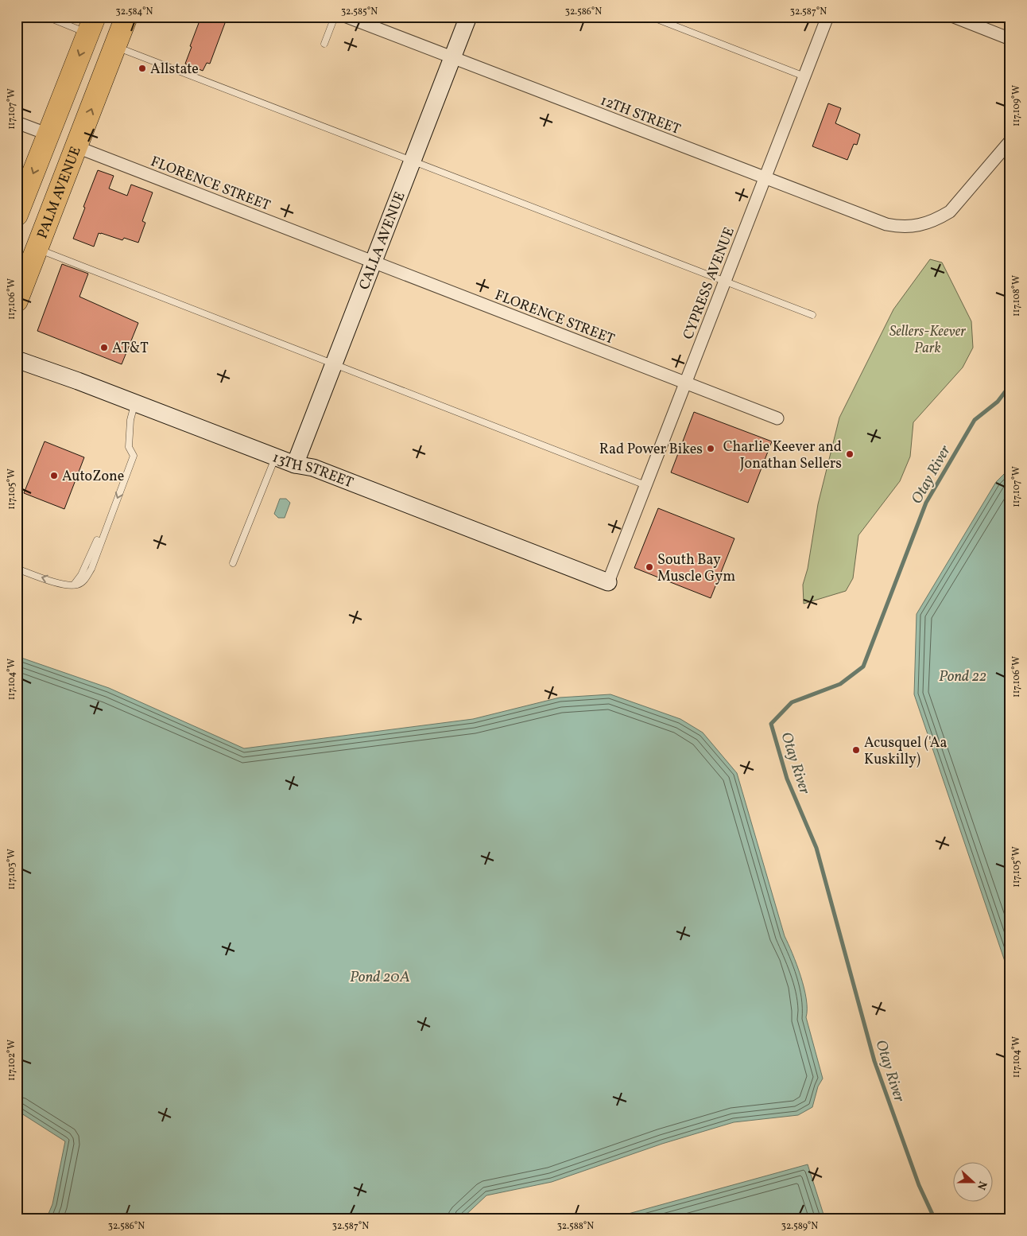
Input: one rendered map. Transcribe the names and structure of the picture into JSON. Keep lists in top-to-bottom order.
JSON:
{
  "streets": {
    "highway": ["PALM AVENUE"],
    "street": [
      "12TH STREET",
      "FLORENCE STREET",
      "CALLA AVENUE",
      "CYPRESS AVENUE",
      "13TH STREET"
    ]
  },
  "crossings": [
    ["12TH STREET", "CALLA AVENUE"],
    ["12TH STREET", "CYPRESS AVENUE"],
    ["FLORENCE STREET", "PALM AVENUE"],
    ["FLORENCE STREET", "CALLA AVENUE"],
    ["FLORENCE STREET", "CYPRESS AVENUE"],
    ["CALLA AVENUE", "13TH STREET"],
    ["CYPRESS AVENUE", "13TH STREET"]
  ],
  "water": ["Otay River", "Pond 22", "Pond 20A"],
  "parks": ["Sellers-Keever Park"],
  "places": [
    "Allstate",
    "AT&T",
    "Rad Power Bikes",
    "Charlie Keever and Jonathan Sellers",
    "AutoZone",
    "South Bay Muscle Gym",
    "Acusquel ('Aa Kuskilly)"
  ],
  "north": "right",
  "coordinates": [
    "32.584°N",
    "32.585°N",
    "32.586°N",
    "32.587°N",
    "117.109°W",
    "117.107°W",
    "117.108°W",
    "117.106°W",
    "117.105°W",
    "117.104°W",
    "117.103°W",
    "117.102°W",
    "32.588°N",
    "32.589°N"
  ]
}
